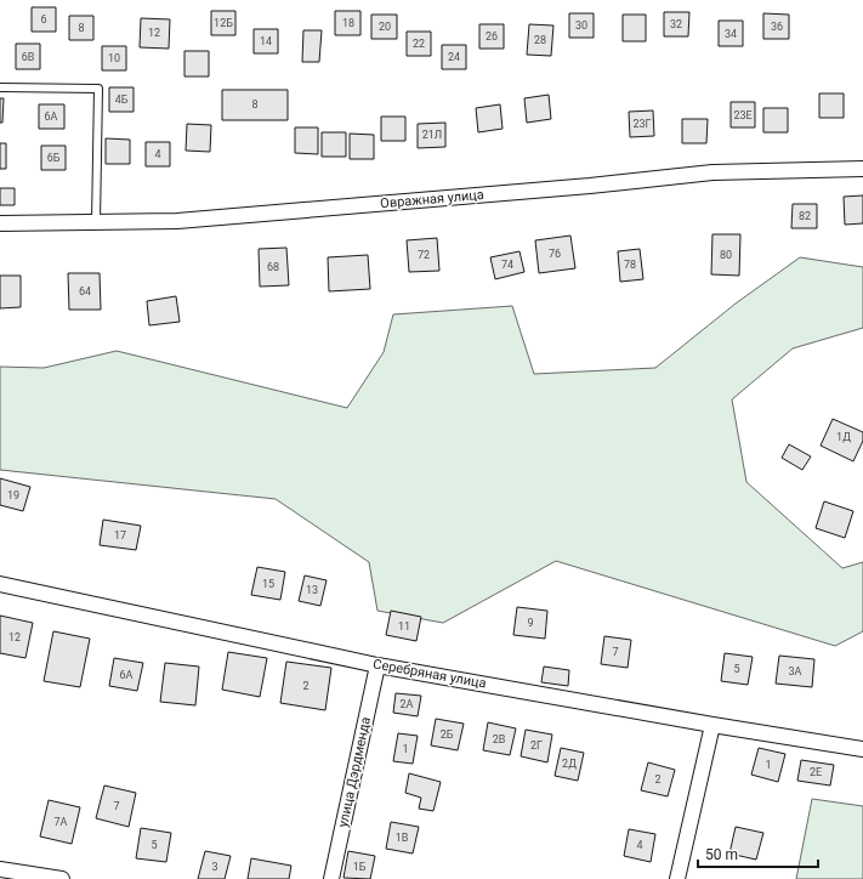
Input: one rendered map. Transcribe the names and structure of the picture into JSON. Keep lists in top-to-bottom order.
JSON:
{
  "streets": {
    "street": ["Овражная улица", "Серебряная улица", "улица Дэрдменда"]
  },
  "crossings": [
    ["Серебряная улица", "улица Дэрдменда"]
  ],
  "house_numbers": [
    "6",
    "12Б",
    "18",
    "32",
    "30",
    "20",
    "36",
    "8",
    "12",
    "34",
    "26",
    "28",
    "14",
    "22",
    "6В",
    "24",
    "10",
    "4Б",
    "8",
    "23Е",
    "6А",
    "23Г",
    "21Л",
    "4",
    "6Б",
    "82",
    "76",
    "72",
    "80",
    "74",
    "78",
    "68",
    "64",
    "1Д",
    "19",
    "17",
    "15",
    "13",
    "9",
    "11",
    "12",
    "7",
    "5",
    "3А",
    "6А",
    "2",
    "2А",
    "2Б",
    "2В",
    "2Г",
    "1",
    "2Д",
    "1",
    "2Е",
    "2",
    "7",
    "7А",
    "1В",
    "5",
    "4",
    "3",
    "1Б"
  ],
  "scale_bar": "50 m"
}
